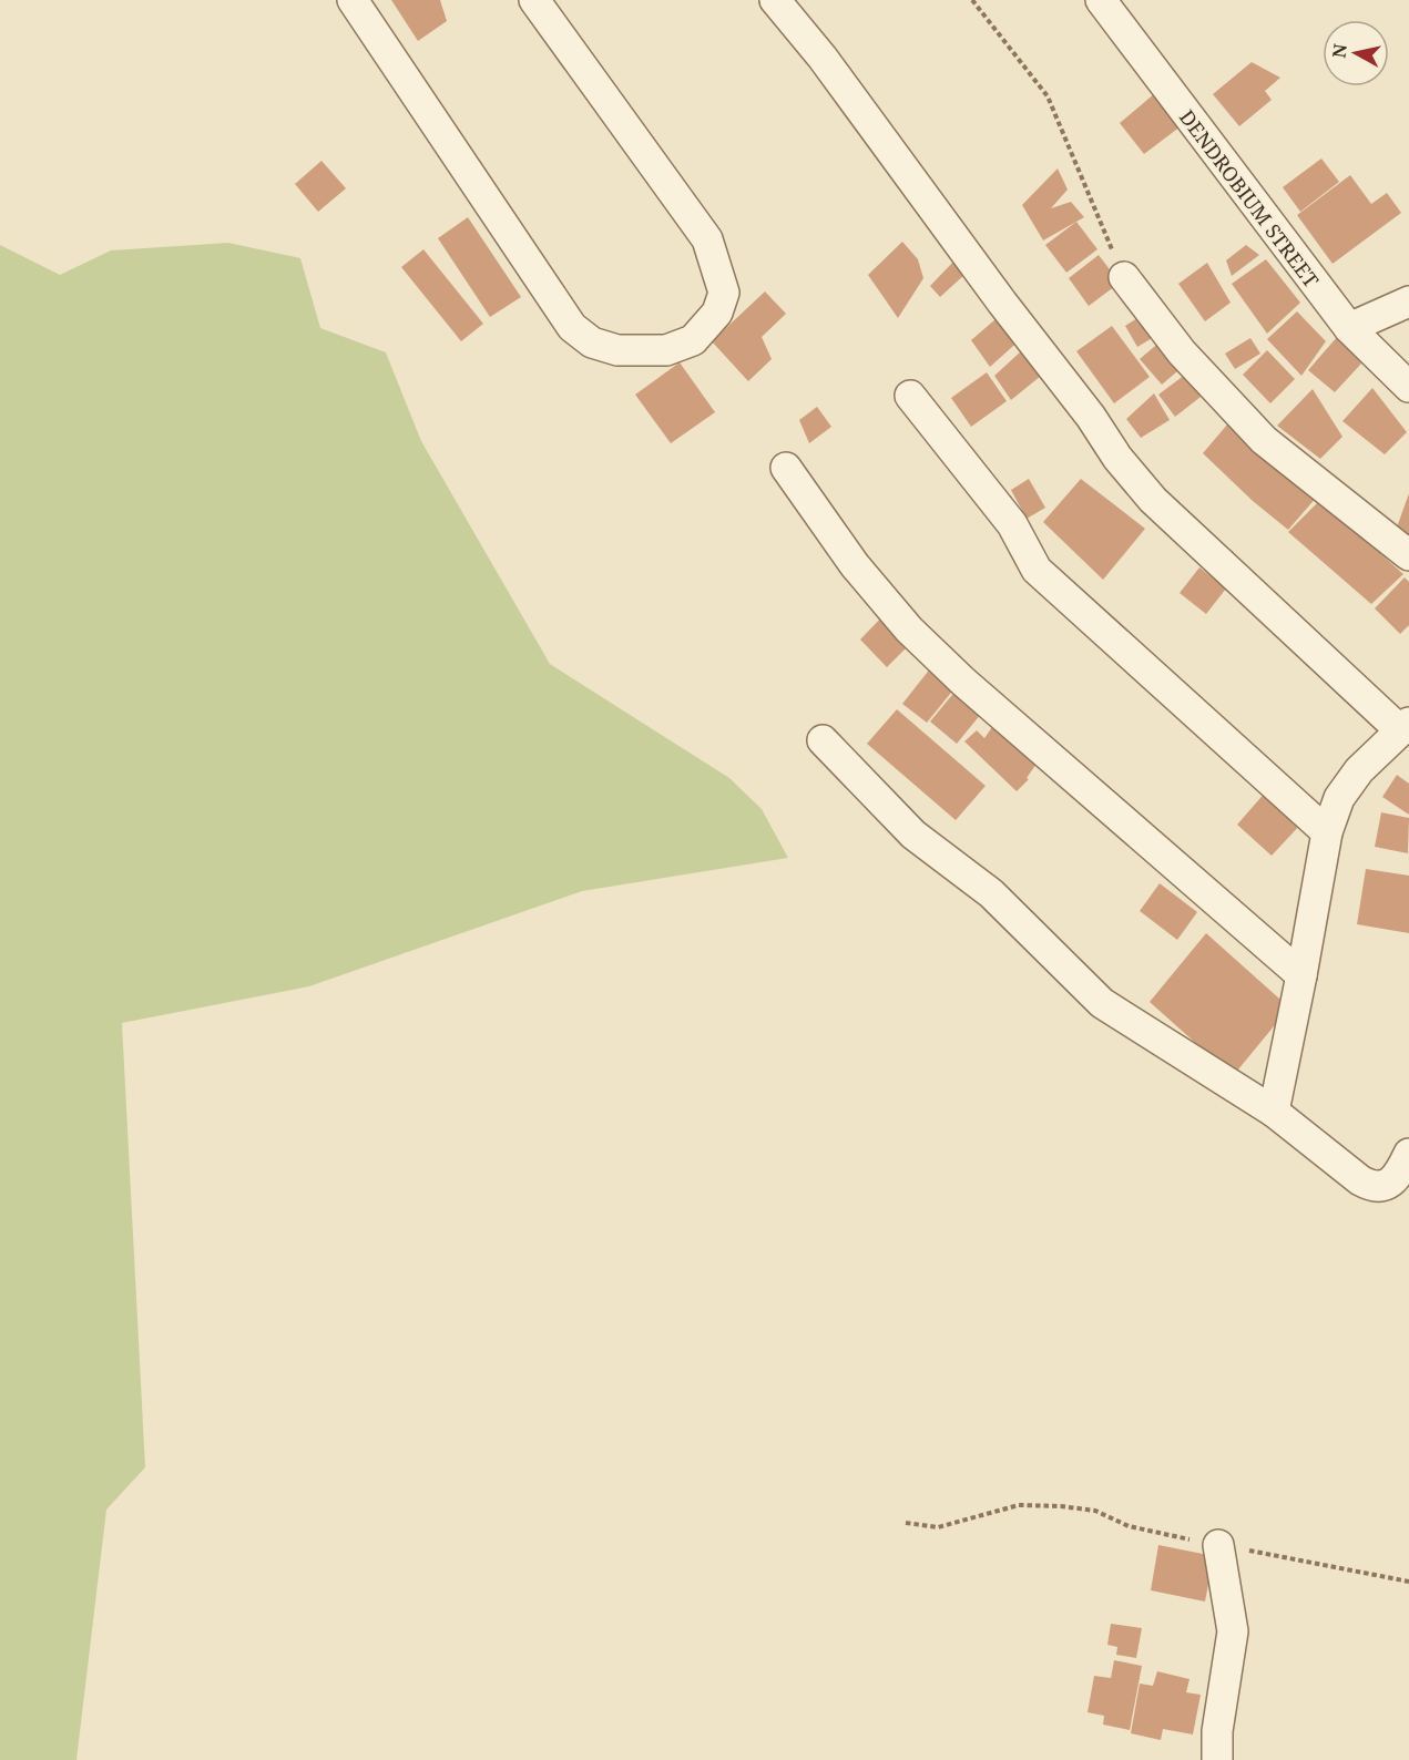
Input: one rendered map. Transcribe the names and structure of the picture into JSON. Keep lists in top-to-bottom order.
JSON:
{
  "streets": {
    "street": ["DENDROBIUM STREET"]
  },
  "north": "left"
}
